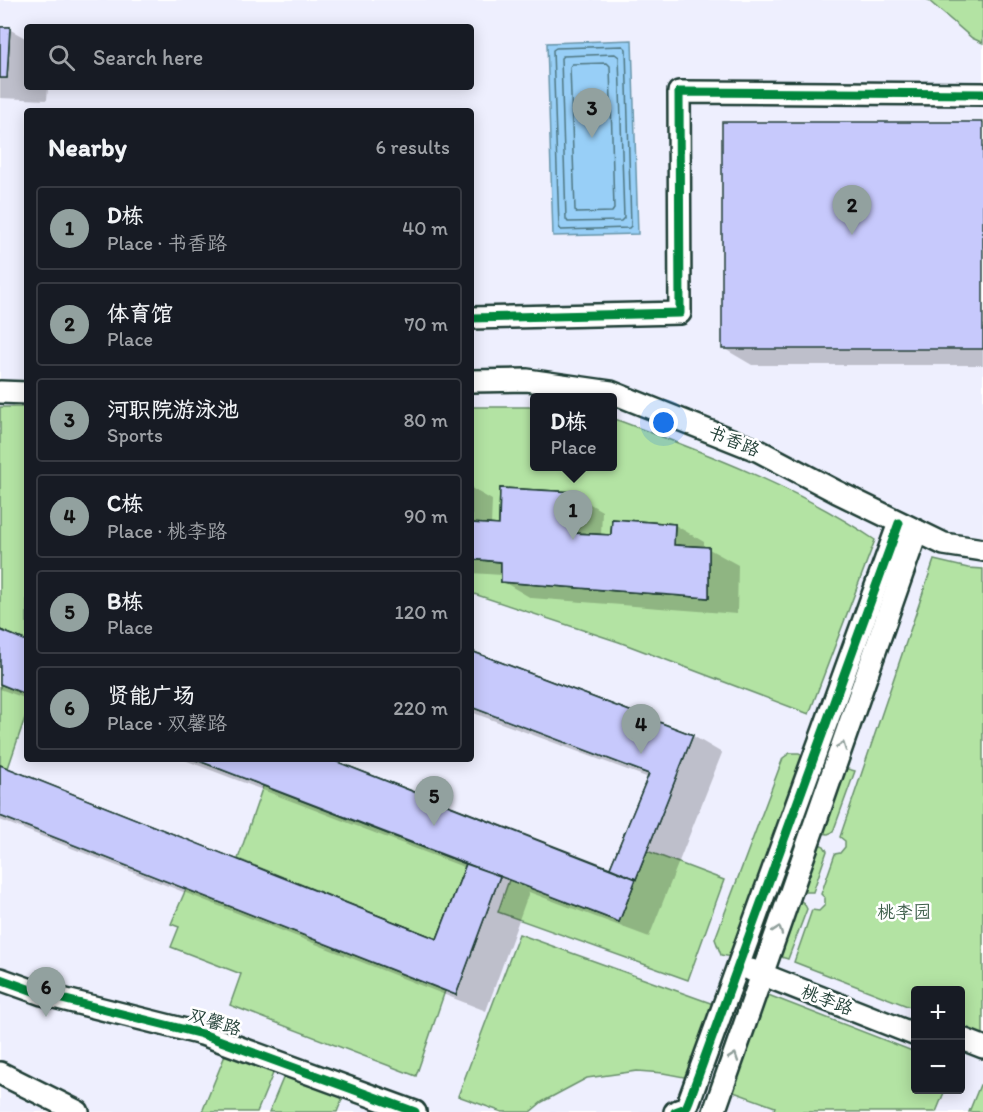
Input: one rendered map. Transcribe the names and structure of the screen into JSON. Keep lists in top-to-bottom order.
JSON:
{
  "streets": {
    "street": ["书香路", "桃李路", "双馨路"]
  },
  "parks": ["桃李园"],
  "page": {
    "search": "Search here",
    "pins": [
      "3",
      "2",
      "1",
      "4",
      "5",
      "6"
    ],
    "heading": ["Nearby", "6 results"],
    "list": [
      {
        "mark": "1",
        "name": "D栋",
        "note": "Place · 书香路",
        "value": "40 m"
      },
      {
        "mark": "2",
        "name": "体育馆",
        "note": "Place",
        "value": "70 m"
      },
      {
        "mark": "3",
        "name": "河职院游泳池",
        "note": "Sports",
        "value": "80 m"
      },
      {
        "mark": "4",
        "name": "C栋",
        "note": "Place · 桃李路",
        "value": "90 m"
      },
      {
        "mark": "5",
        "name": "B栋",
        "note": "Place",
        "value": "120 m"
      },
      {
        "mark": "6",
        "name": "贤能广场",
        "note": "Place · 双馨路",
        "value": "220 m"
      }
    ],
    "popup": ["D栋", "Place"],
    "map_buttons": ["+", "−"]
  }
}
